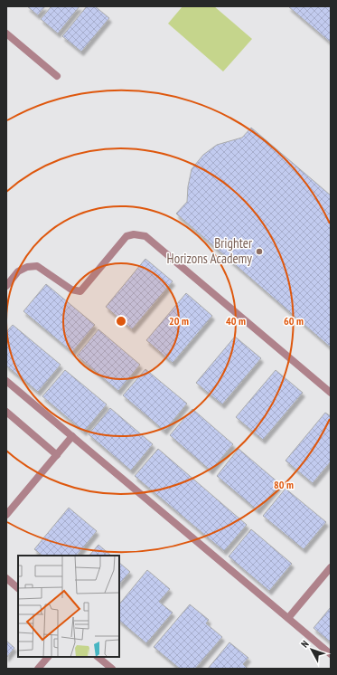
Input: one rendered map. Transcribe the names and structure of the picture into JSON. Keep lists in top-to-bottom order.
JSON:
{
  "places": ["Brighter Horizons Academy"],
  "north": "top left",
  "rings": [
    "20 m",
    "40 m",
    "60 m",
    "80 m"
  ]
}
